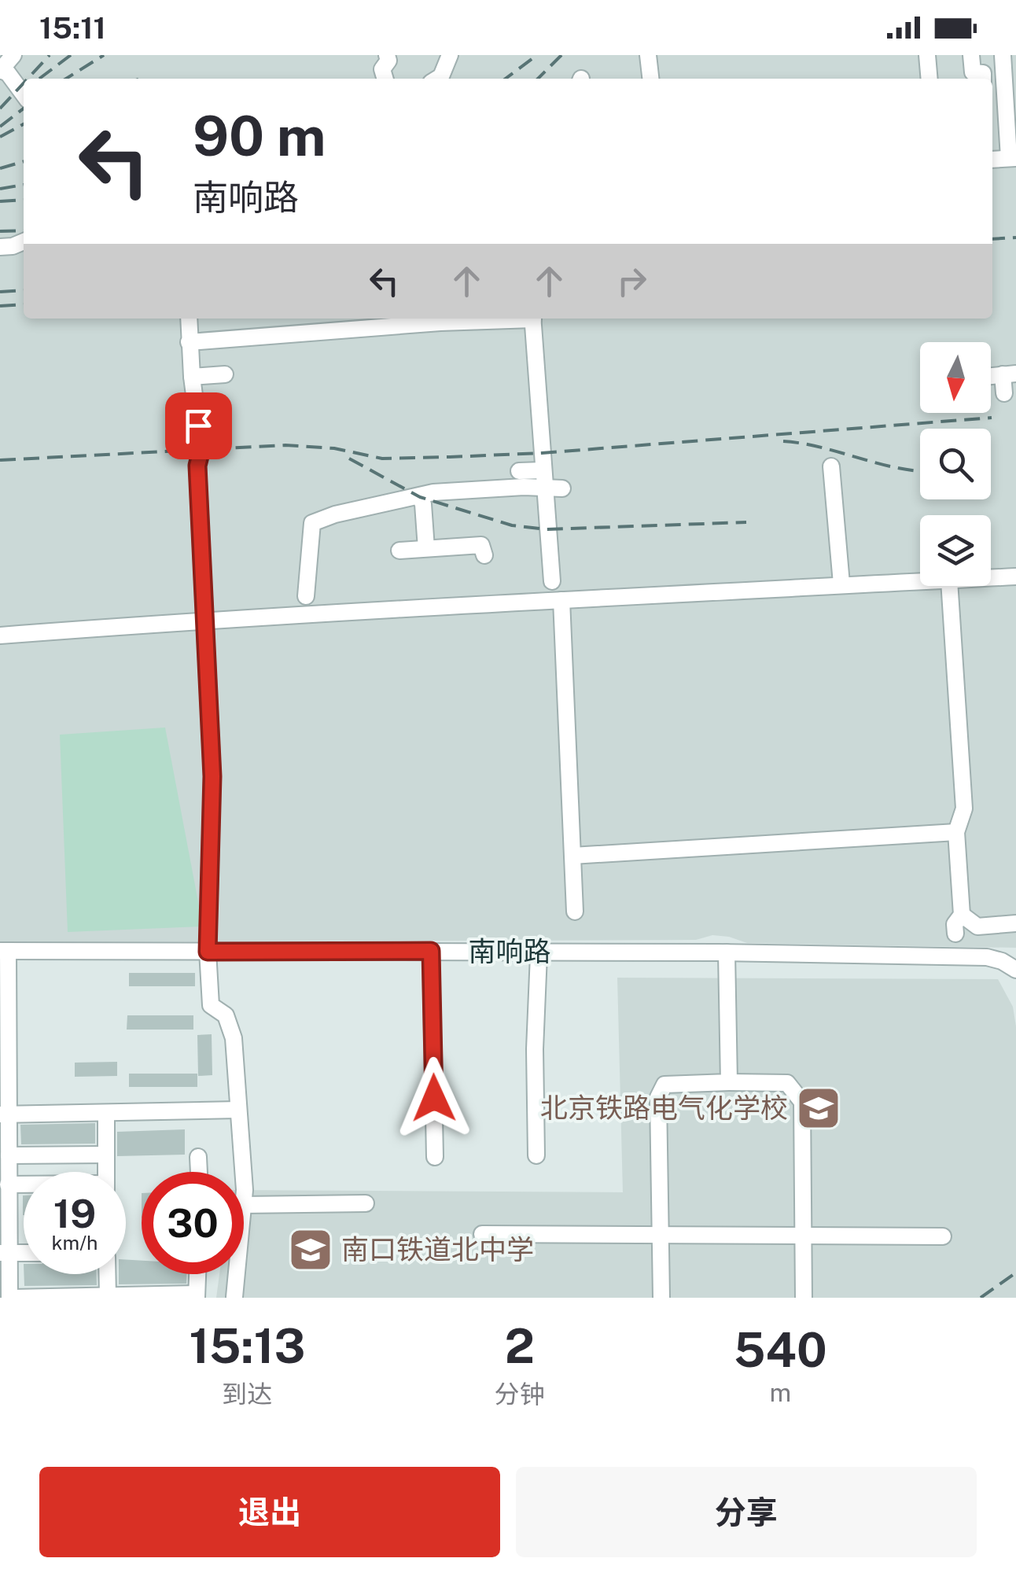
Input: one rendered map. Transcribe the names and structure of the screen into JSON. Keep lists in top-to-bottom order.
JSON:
{
  "streets": {
    "street": ["南响路"]
  },
  "places": {
    "school or university": ["北京铁路电气化学校", "南口铁道北中学"]
  },
  "north": "bottom",
  "page": {
    "status": "15:11",
    "turn": ["90 m", "南响路"],
    "speed": "19 km/h",
    "limit": "30",
    "eta": [
      "15:13",
      "到达",
      "2",
      "分钟",
      "540",
      "m"
    ],
    "buttons": ["退出", "分享"]
  }
}
